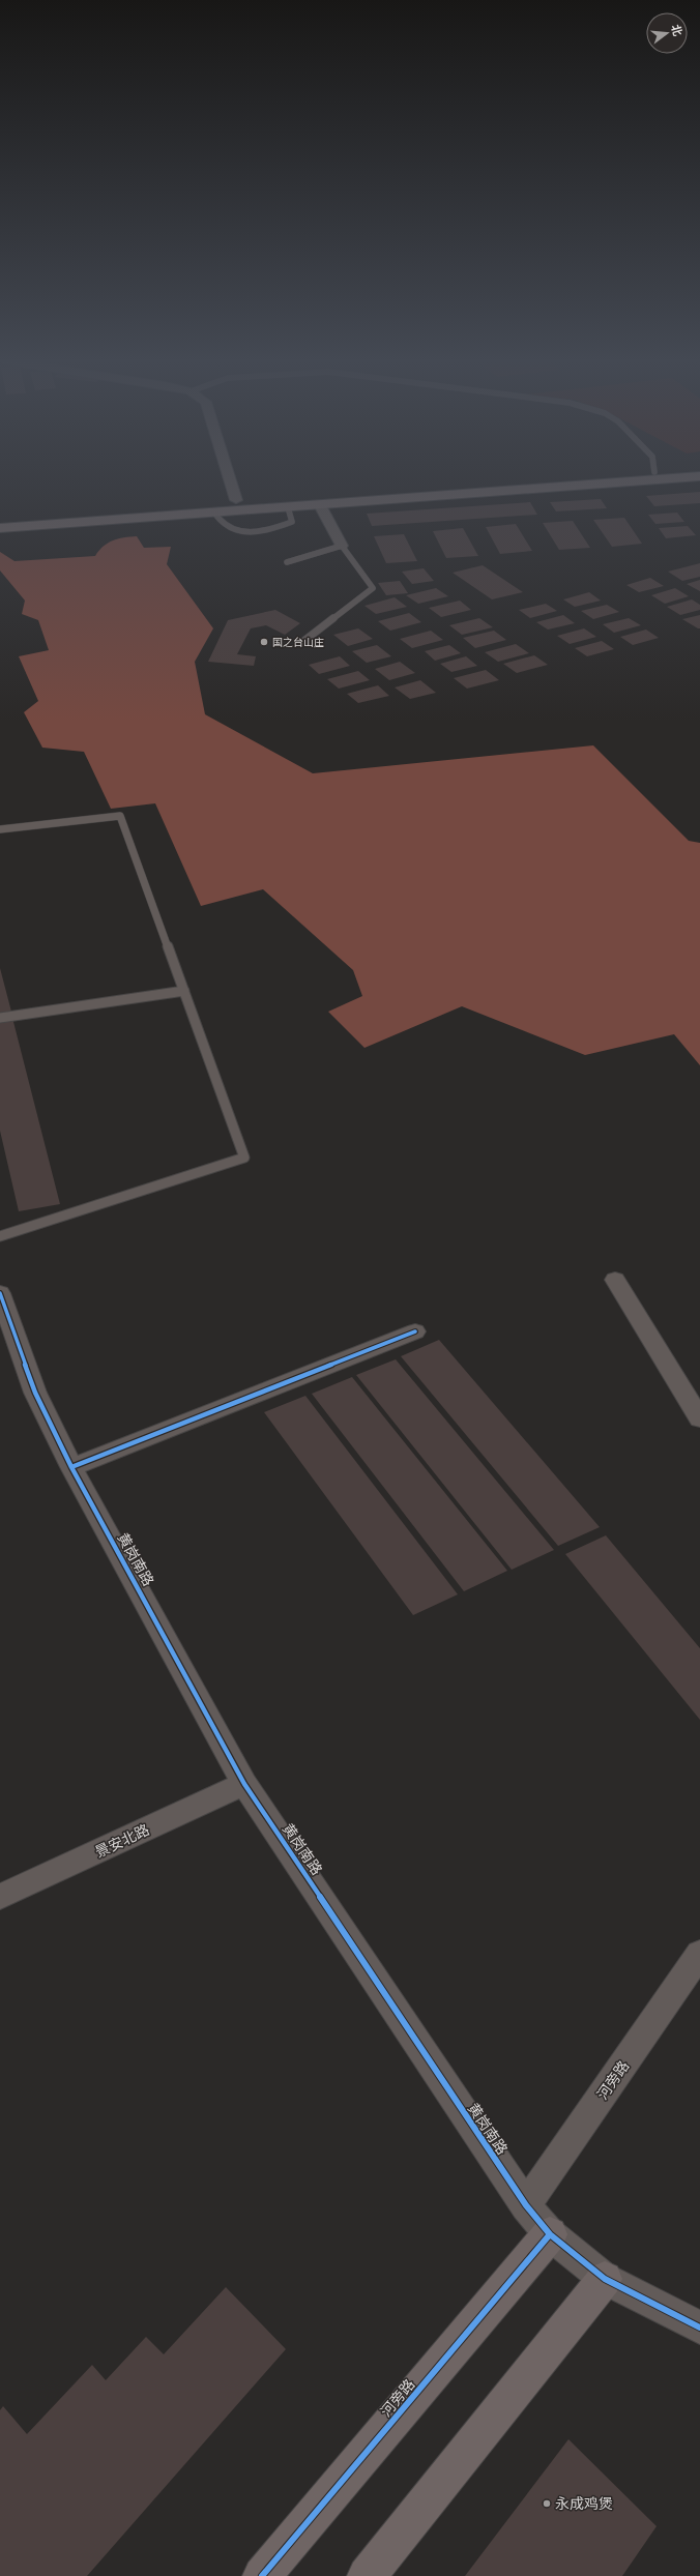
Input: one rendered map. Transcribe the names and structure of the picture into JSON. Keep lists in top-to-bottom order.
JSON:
{
  "streets": {
    "main road": ["河旁路"],
    "street": ["黄岗南路", "景安北路"]
  },
  "crossings": [
    ["黄岗南路", "景安北路"],
    ["黄岗南路", "河旁路"]
  ],
  "places": ["国之台山庄", "永成鸡煲"],
  "north": "right"
}
